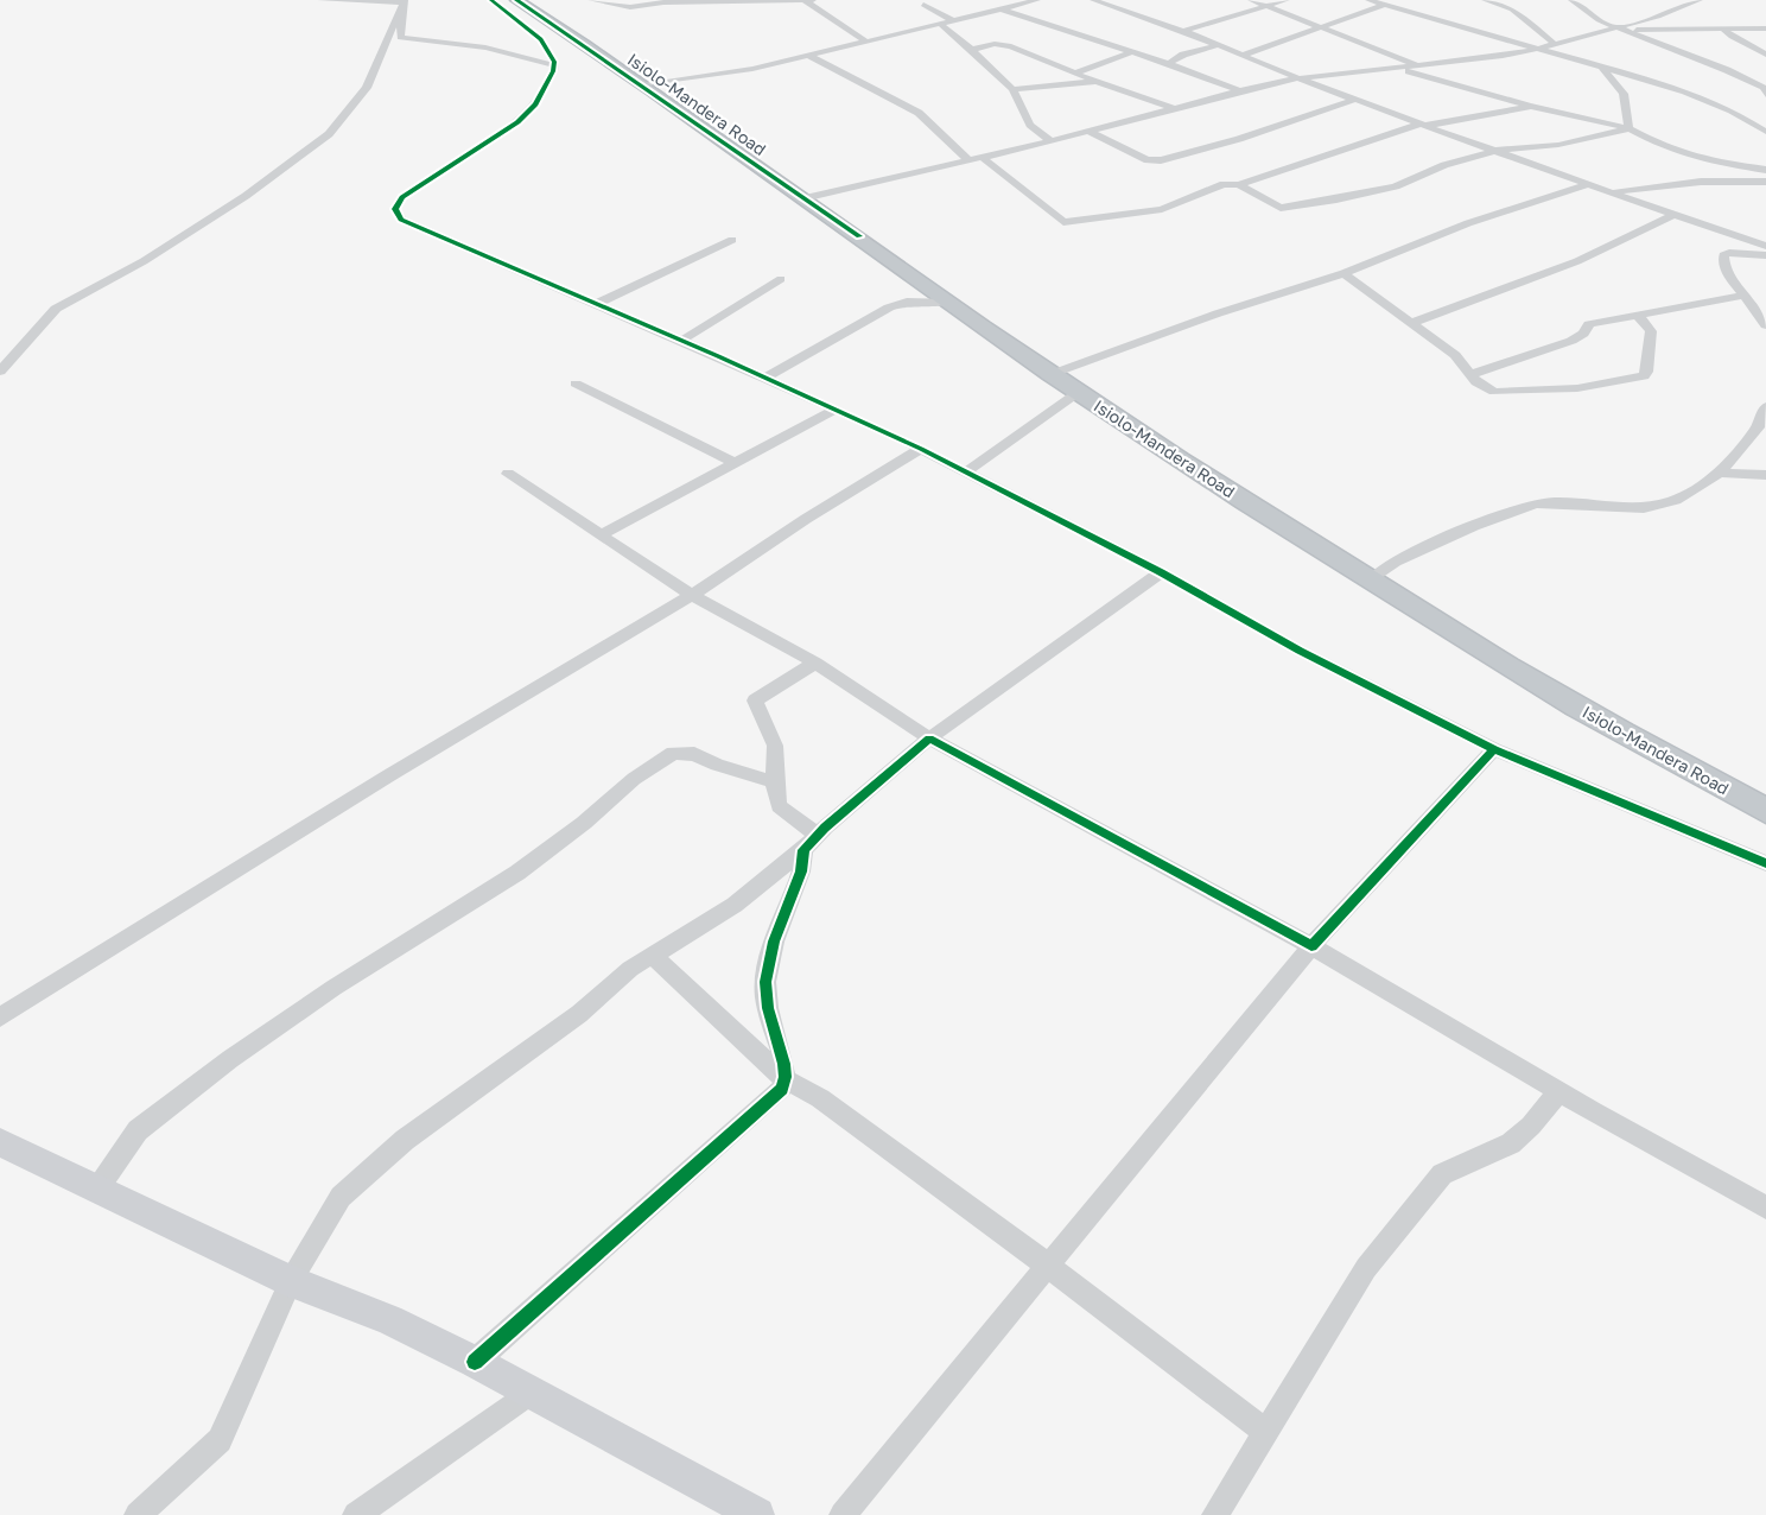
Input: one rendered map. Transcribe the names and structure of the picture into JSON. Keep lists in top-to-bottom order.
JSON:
{
  "streets": {
    "highway": ["Isiolo-Mandera Road"]
  }
}
